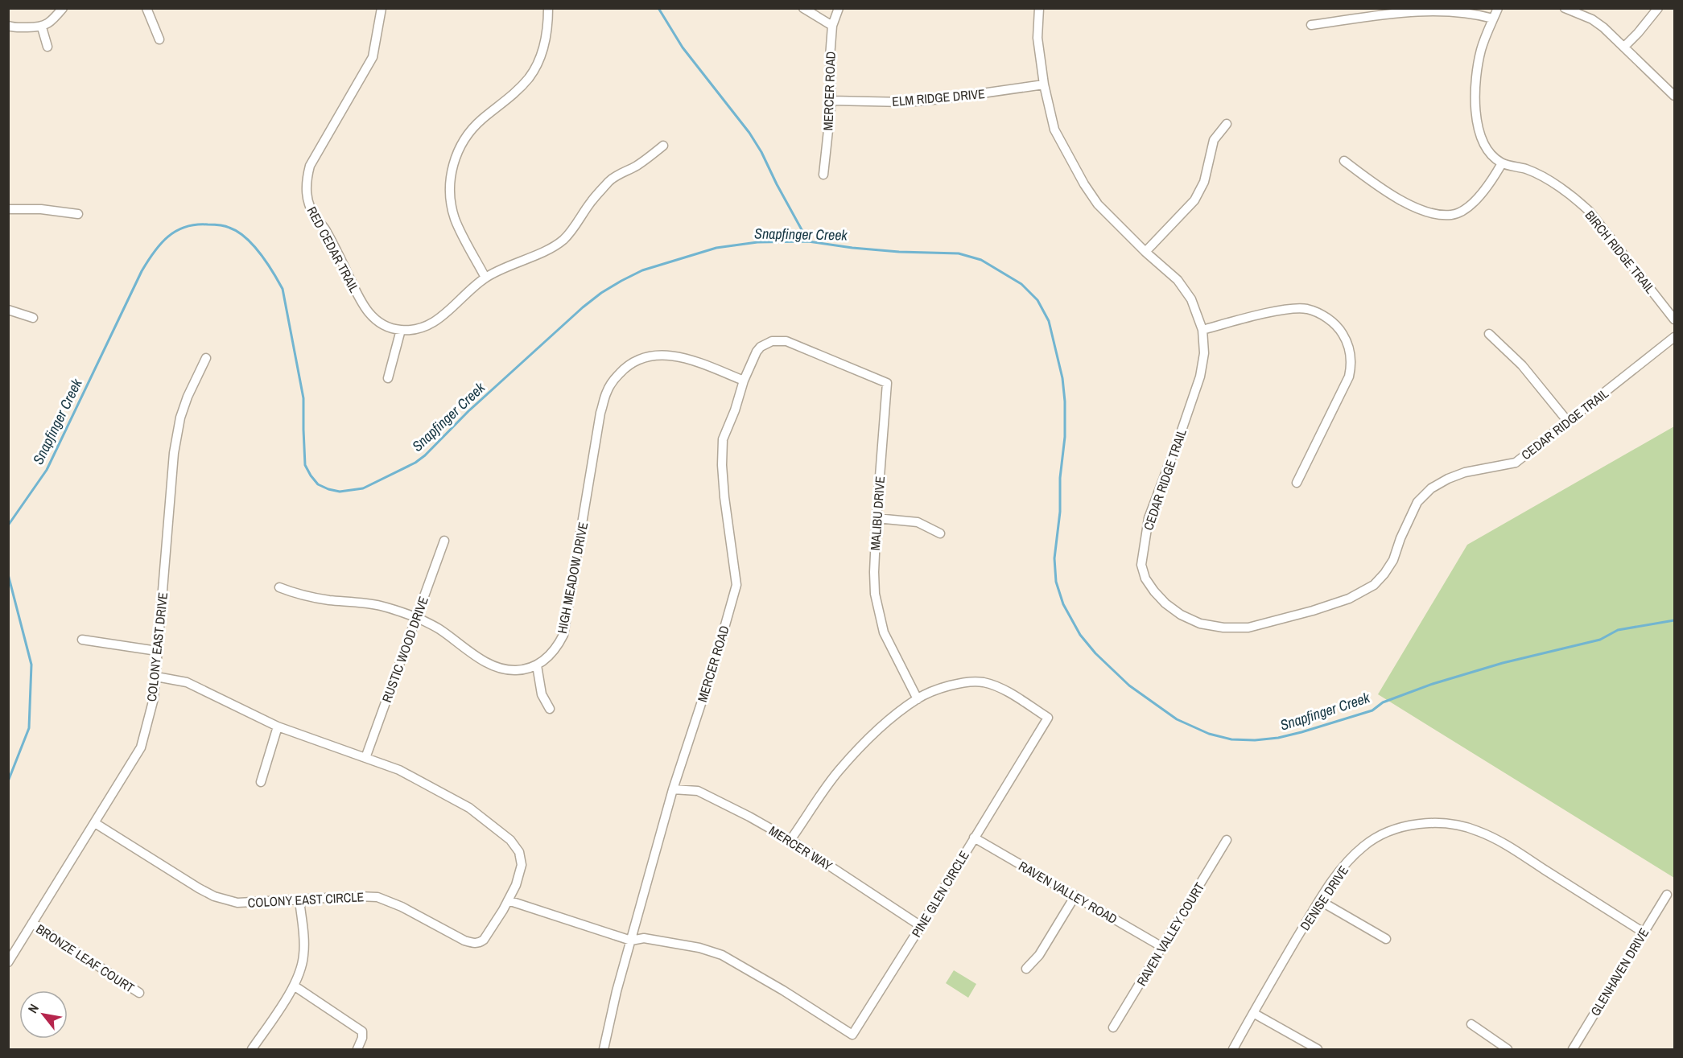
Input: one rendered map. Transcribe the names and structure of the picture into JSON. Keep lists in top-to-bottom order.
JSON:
{
  "streets": {
    "street": [
      "MERCER ROAD",
      "ELM RIDGE DRIVE",
      "RED CEDAR TRAIL",
      "BIRCH RIDGE TRAIL",
      "CEDAR RIDGE TRAIL",
      "MALIBU DRIVE",
      "HIGH MEADOW DRIVE",
      "COLONY EAST DRIVE",
      "RUSTIC WOOD DRIVE",
      "MERCER WAY",
      "RAVEN VALLEY ROAD",
      "PINE GLEN CIRCLE",
      "DENISE DRIVE",
      "COLONY EAST CIRCLE",
      "RAVEN VALLEY COURT",
      "BRONZE LEAF COURT",
      "GLENHAVEN DRIVE"
    ]
  },
  "crossings": [
    ["MERCER ROAD", "ELM RIDGE DRIVE"],
    ["MERCER ROAD", "MALIBU DRIVE"],
    ["MERCER ROAD", "HIGH MEADOW DRIVE"],
    ["MERCER ROAD", "MERCER WAY"],
    ["MERCER ROAD", "PINE GLEN CIRCLE"],
    ["ELM RIDGE DRIVE", "CEDAR RIDGE TRAIL"],
    ["MALIBU DRIVE", "PINE GLEN CIRCLE"],
    ["COLONY EAST DRIVE", "COLONY EAST CIRCLE"],
    ["COLONY EAST DRIVE", "BRONZE LEAF COURT"],
    ["RUSTIC WOOD DRIVE", "COLONY EAST CIRCLE"],
    ["MERCER WAY", "PINE GLEN CIRCLE"],
    ["RAVEN VALLEY ROAD", "PINE GLEN CIRCLE"],
    ["RAVEN VALLEY ROAD", "RAVEN VALLEY COURT"],
    ["PINE GLEN CIRCLE", "COLONY EAST CIRCLE"],
    ["DENISE DRIVE", "GLENHAVEN DRIVE"]
  ],
  "water": ["Snapfinger Creek"],
  "north": "top left"
}
